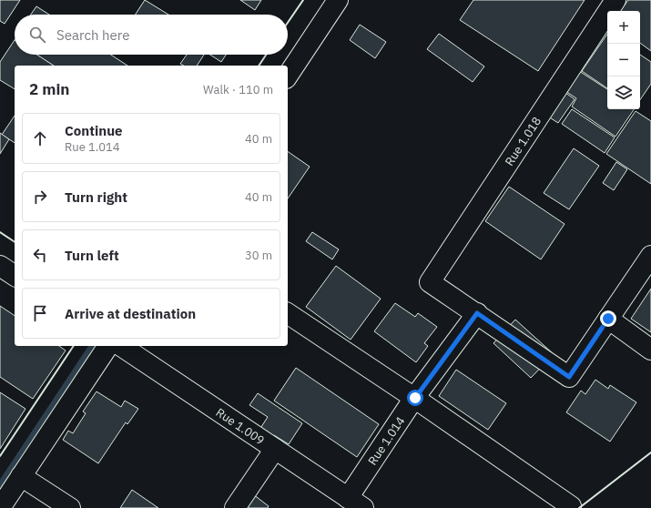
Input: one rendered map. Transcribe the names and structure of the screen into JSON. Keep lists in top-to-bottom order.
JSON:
{
  "streets": {
    "street": ["Rue 1.018", "Rue 1.009", "Rue 1.014"]
  },
  "crossings": [
    ["Rue 1.018", "Rue 1.014"],
    ["Rue 1.009", "Rue 1.014"]
  ],
  "page": {
    "map_buttons": ["+", "−"],
    "search": "Search here",
    "heading": ["2 min", "Walk · 110 m"],
    "list": [
      ["Continue", "Rue 1.014", "40 m"],
      ["Turn right", "40 m"],
      ["Turn left", "30 m"],
      "Arrive at destination"
    ]
  }
}
